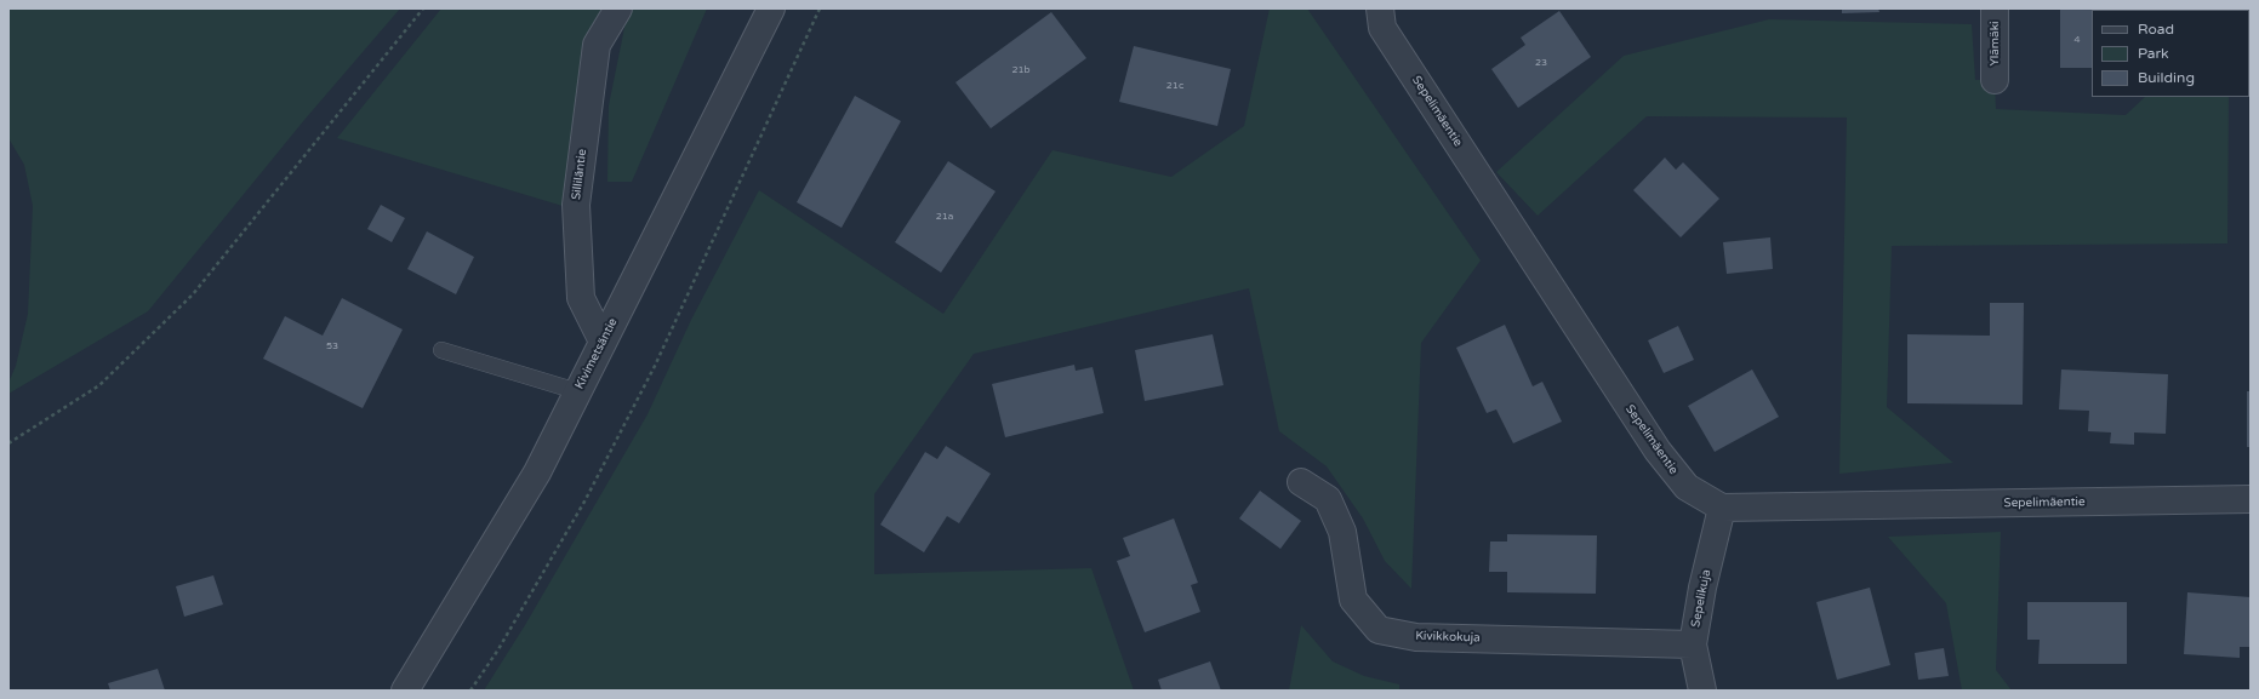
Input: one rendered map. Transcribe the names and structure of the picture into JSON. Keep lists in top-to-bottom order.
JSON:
{
  "streets": {
    "street": [
      "Ylämäki",
      "Sepelimäentie",
      "Silliläntie",
      "Kivimetsäntie",
      "Sepelikuja",
      "Kivikkokuja"
    ]
  },
  "crossings": [
    ["Sepelimäentie", "Sepelikuja"],
    ["Silliläntie", "Kivimetsäntie"],
    ["Sepelikuja", "Kivikkokuja"]
  ],
  "house_numbers": [
    "4",
    "23",
    "21b",
    "21c",
    "21a",
    "53"
  ],
  "legend": ["Road", "Park", "Building"]
}
